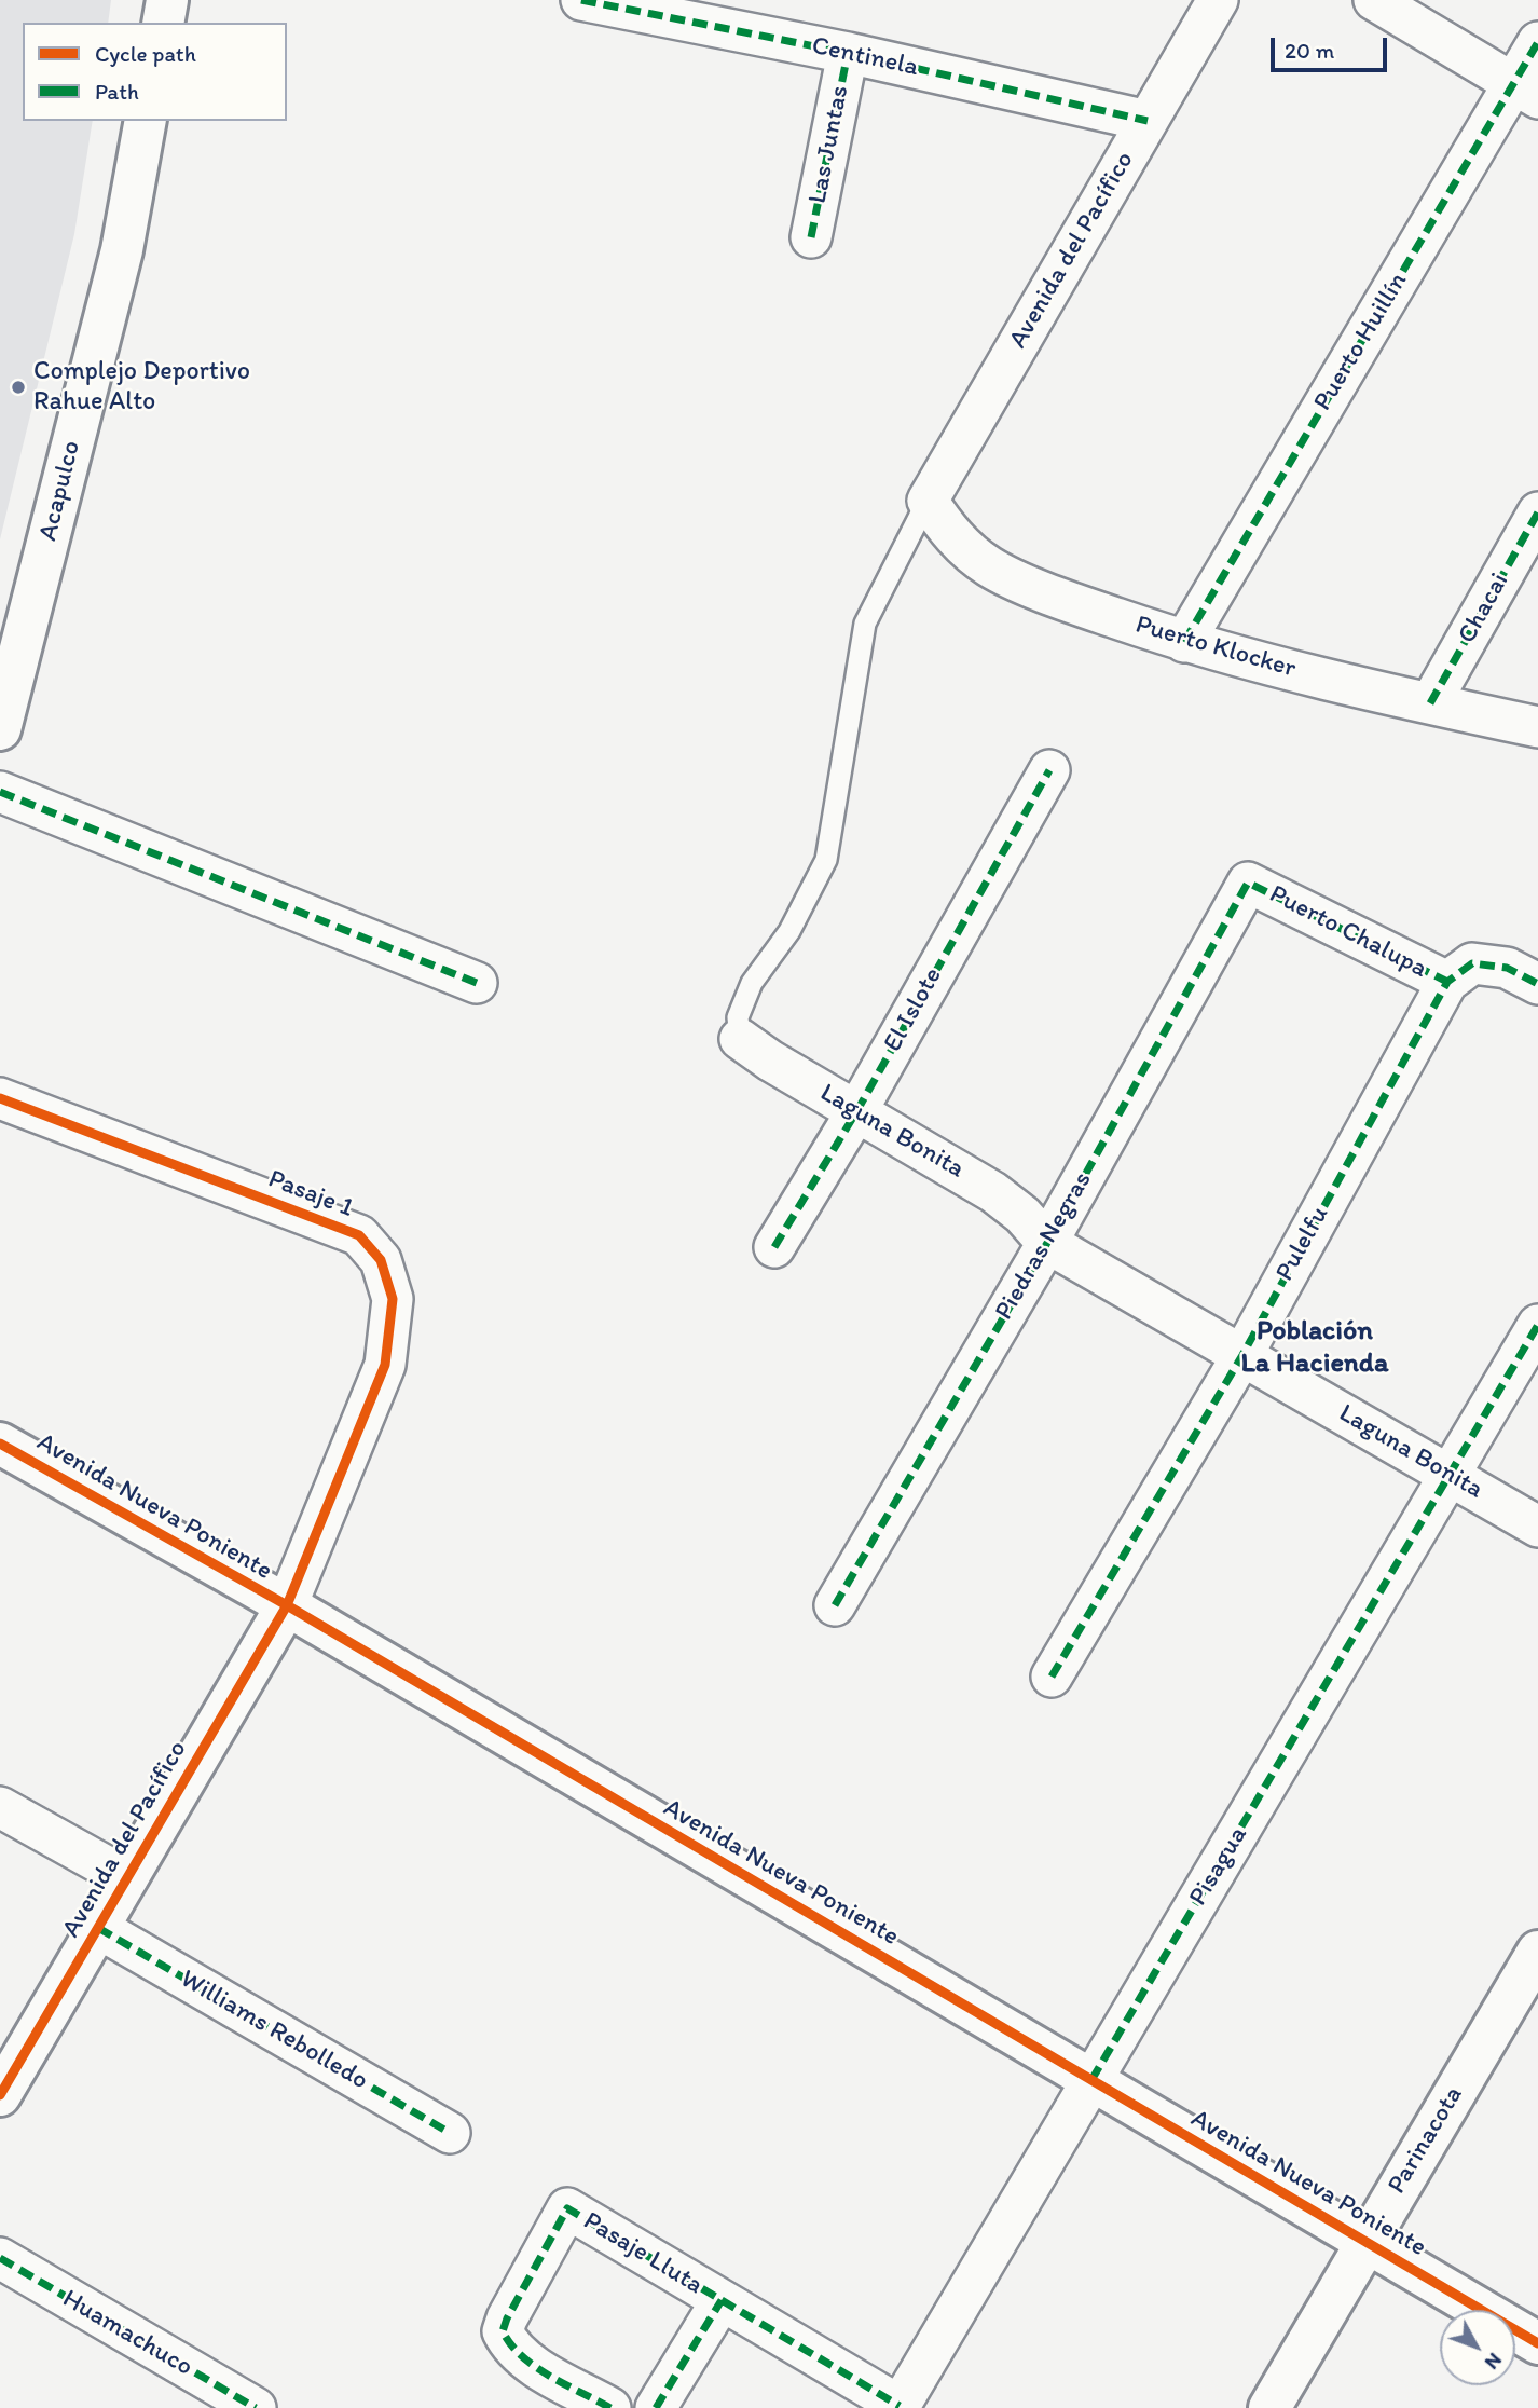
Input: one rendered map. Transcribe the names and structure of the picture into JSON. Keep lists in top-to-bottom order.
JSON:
{
  "streets": {
    "street": [
      "Centinela",
      "Las Juntas",
      "Avenida del Pacífico",
      "Puerto Huillín",
      "Acapulco",
      "Chacai",
      "Puerto Klocker",
      "Puerto Chalupa",
      "El Islote",
      "Laguna Bonita",
      "Pasaje 1",
      "Pulelfu",
      "Piedras Negras",
      "Avenida Nueva Poniente",
      "Pisagua",
      "Williams Rebolledo",
      "Parinacota",
      "Pasaje Lluta",
      "Huamachuco"
    ]
  },
  "crossings": [
    ["Centinela", "Las Juntas"],
    ["Centinela", "Avenida del Pacífico"],
    ["Avenida del Pacífico", "Puerto Klocker"],
    ["Avenida del Pacífico", "Laguna Bonita"],
    ["Avenida del Pacífico", "Pasaje 1"],
    ["Avenida del Pacífico", "Avenida Nueva Poniente"],
    ["Avenida del Pacífico", "Williams Rebolledo"],
    ["Puerto Huillín", "Puerto Klocker"],
    ["Chacai", "Puerto Klocker"],
    ["Puerto Klocker", "Laguna Bonita"],
    ["Puerto Chalupa", "Pulelfu"],
    ["Puerto Chalupa", "Piedras Negras"],
    ["El Islote", "Laguna Bonita"],
    ["Laguna Bonita", "Pulelfu"],
    ["Laguna Bonita", "Piedras Negras"],
    ["Laguna Bonita", "Pisagua"],
    ["Pasaje 1", "Avenida Nueva Poniente"],
    ["Avenida Nueva Poniente", "Pisagua"],
    ["Avenida Nueva Poniente", "Parinacota"],
    ["Pisagua", "Pasaje Lluta"]
  ],
  "districts": ["Población La Hacienda"],
  "places": ["Complejo Deportivo Rahue Alto"],
  "legend": ["Cycle path", "Path"],
  "scale_bar": "20 m",
  "north": "bottom right"
}
